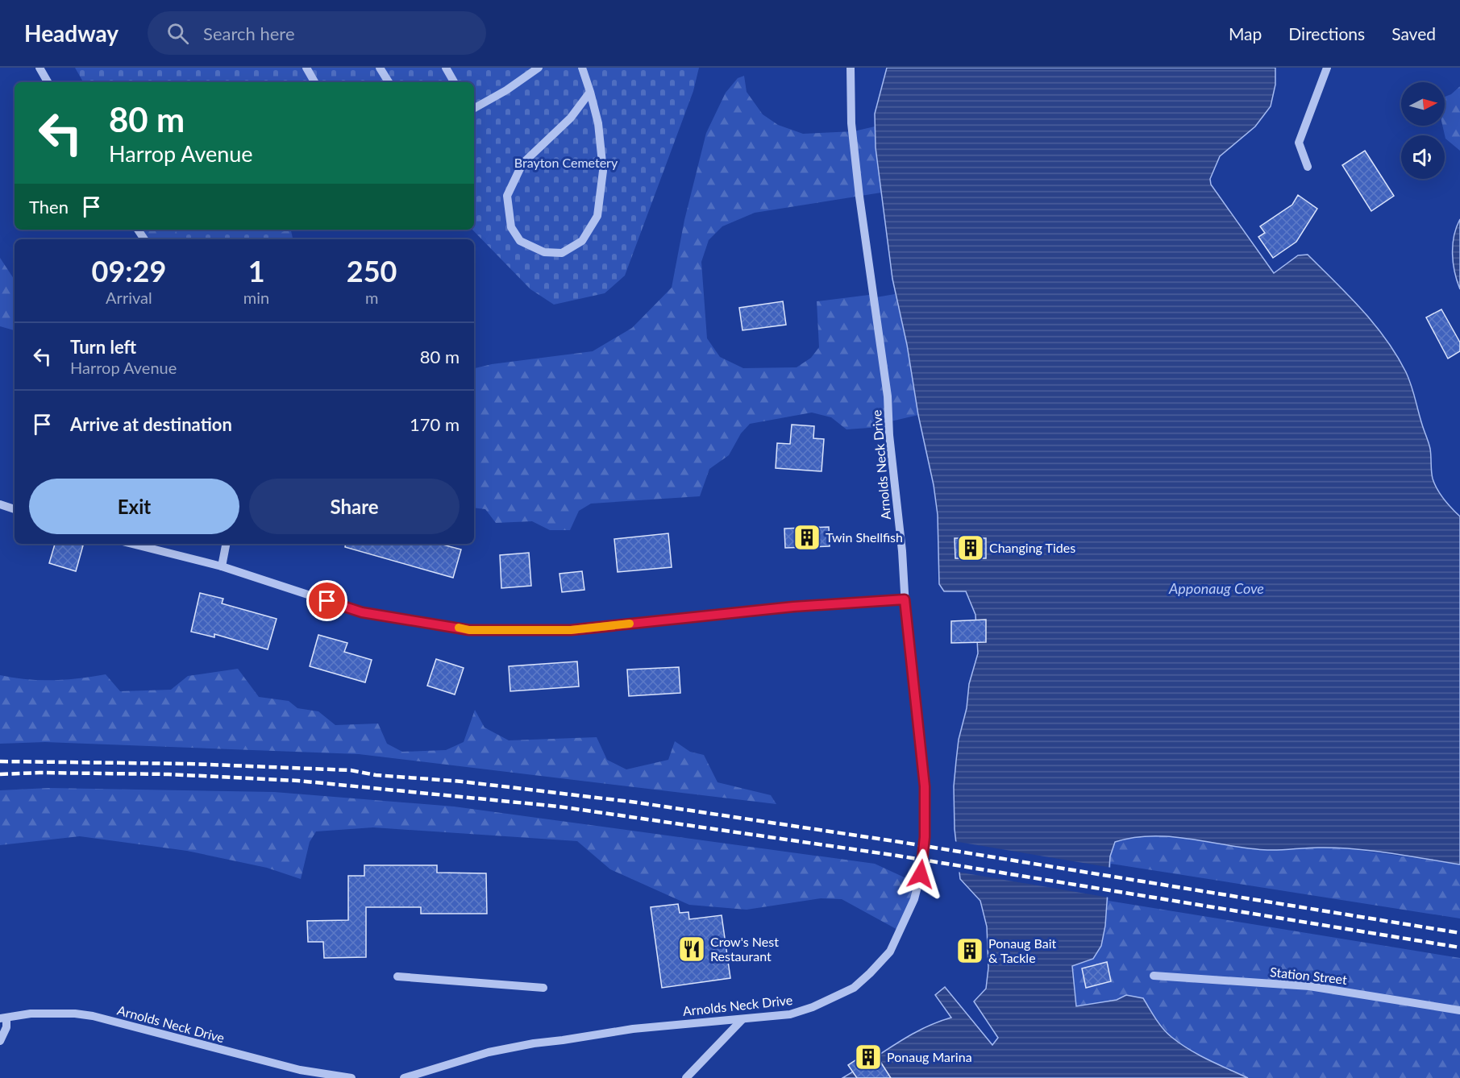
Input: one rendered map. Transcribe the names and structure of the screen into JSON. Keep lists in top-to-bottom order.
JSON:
{
  "streets": {
    "street": ["Arnolds Neck Drive", "Station Street"]
  },
  "water": ["Apponaug Cove"],
  "parks": ["Brayton Cemetery"],
  "places": {
    "building": [
      "Twin Shellfish",
      "Changing Tides",
      "Ponaug Bait & Tackle",
      "Ponaug Marina"
    ],
    "restaurant": ["Crow's Nest Restaurant"]
  },
  "north": "right",
  "page": {
    "header": "Headway",
    "search": "Search here",
    "nav": ["Map", "Directions", "Saved"],
    "turn": ["80 m", "Harrop Avenue"],
    "then": "Then",
    "eta": [
      "09:29",
      "Arrival",
      "1",
      "min",
      "250",
      "m"
    ],
    "list": [
      {
        "name": "Turn left",
        "note": "Harrop Avenue",
        "value": "80 m"
      },
      {
        "name": "Arrive at destination",
        "value": "170 m"
      }
    ],
    "buttons": ["Exit", "Share"]
  }
}
